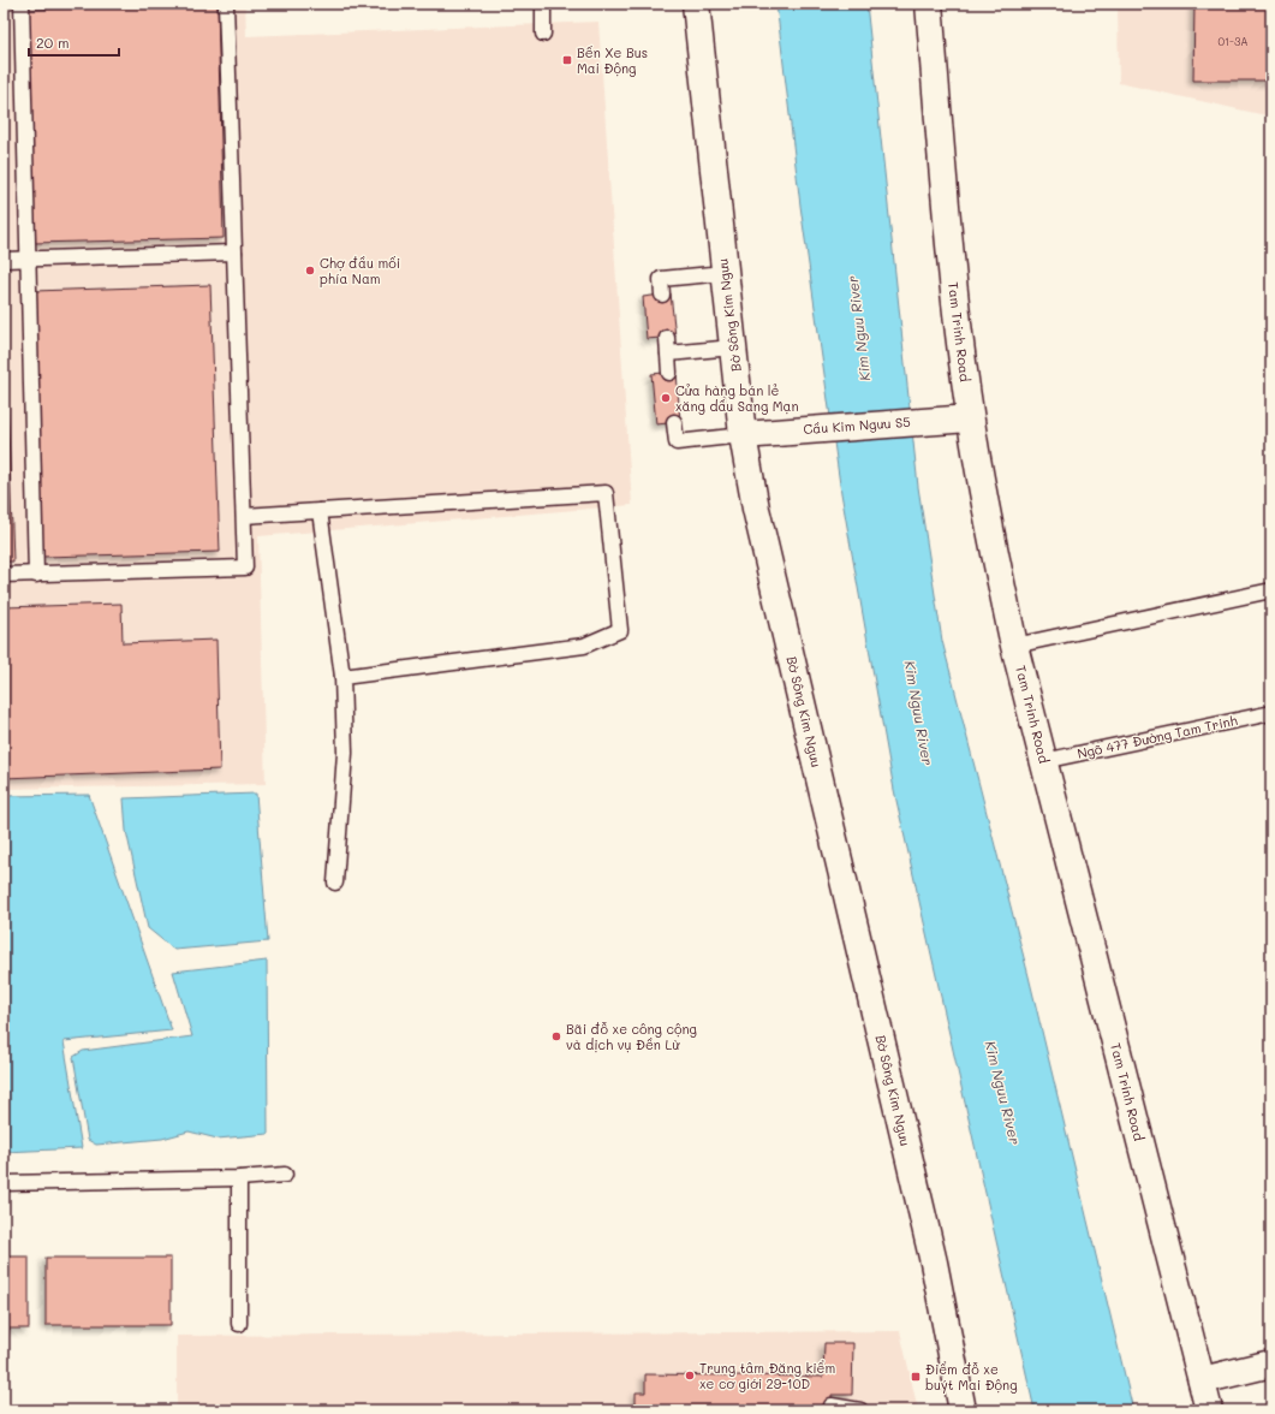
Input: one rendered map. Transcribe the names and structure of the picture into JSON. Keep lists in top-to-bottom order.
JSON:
{
  "streets": {
    "street": ["Bờ Sông Kim Ngưu", "Tam Trinh Road", "Cầu Kim Ngưu S5"],
    "lane": ["Ngõ 477 Đường Tam Trinh"]
  },
  "crossings": [
    ["Bờ Sông Kim Ngưu", "Cầu Kim Ngưu S5"],
    ["Tam Trinh Road", "Cầu Kim Ngưu S5"],
    ["Tam Trinh Road", "Ngõ 477 Đường Tam Trinh"]
  ],
  "water": ["Kim Nguu River"],
  "places": {
    "transit": ["Bến Xe Bus Mai Động", "Điểm đỗ xe buýt Mai Động"],
    "other": [
      "Chợ đầu mối phía Nam",
      "Cửa hàng bán lẻ xăng dầu Sang Mạn",
      "Bãi đỗ xe công cộng và dịch vụ Đền Lừ",
      "Trung tâm Đăng kiểm xe cơ giới 29-10D"
    ]
  },
  "house_numbers": ["01-3A"],
  "scale_bar": "20 m"
}
